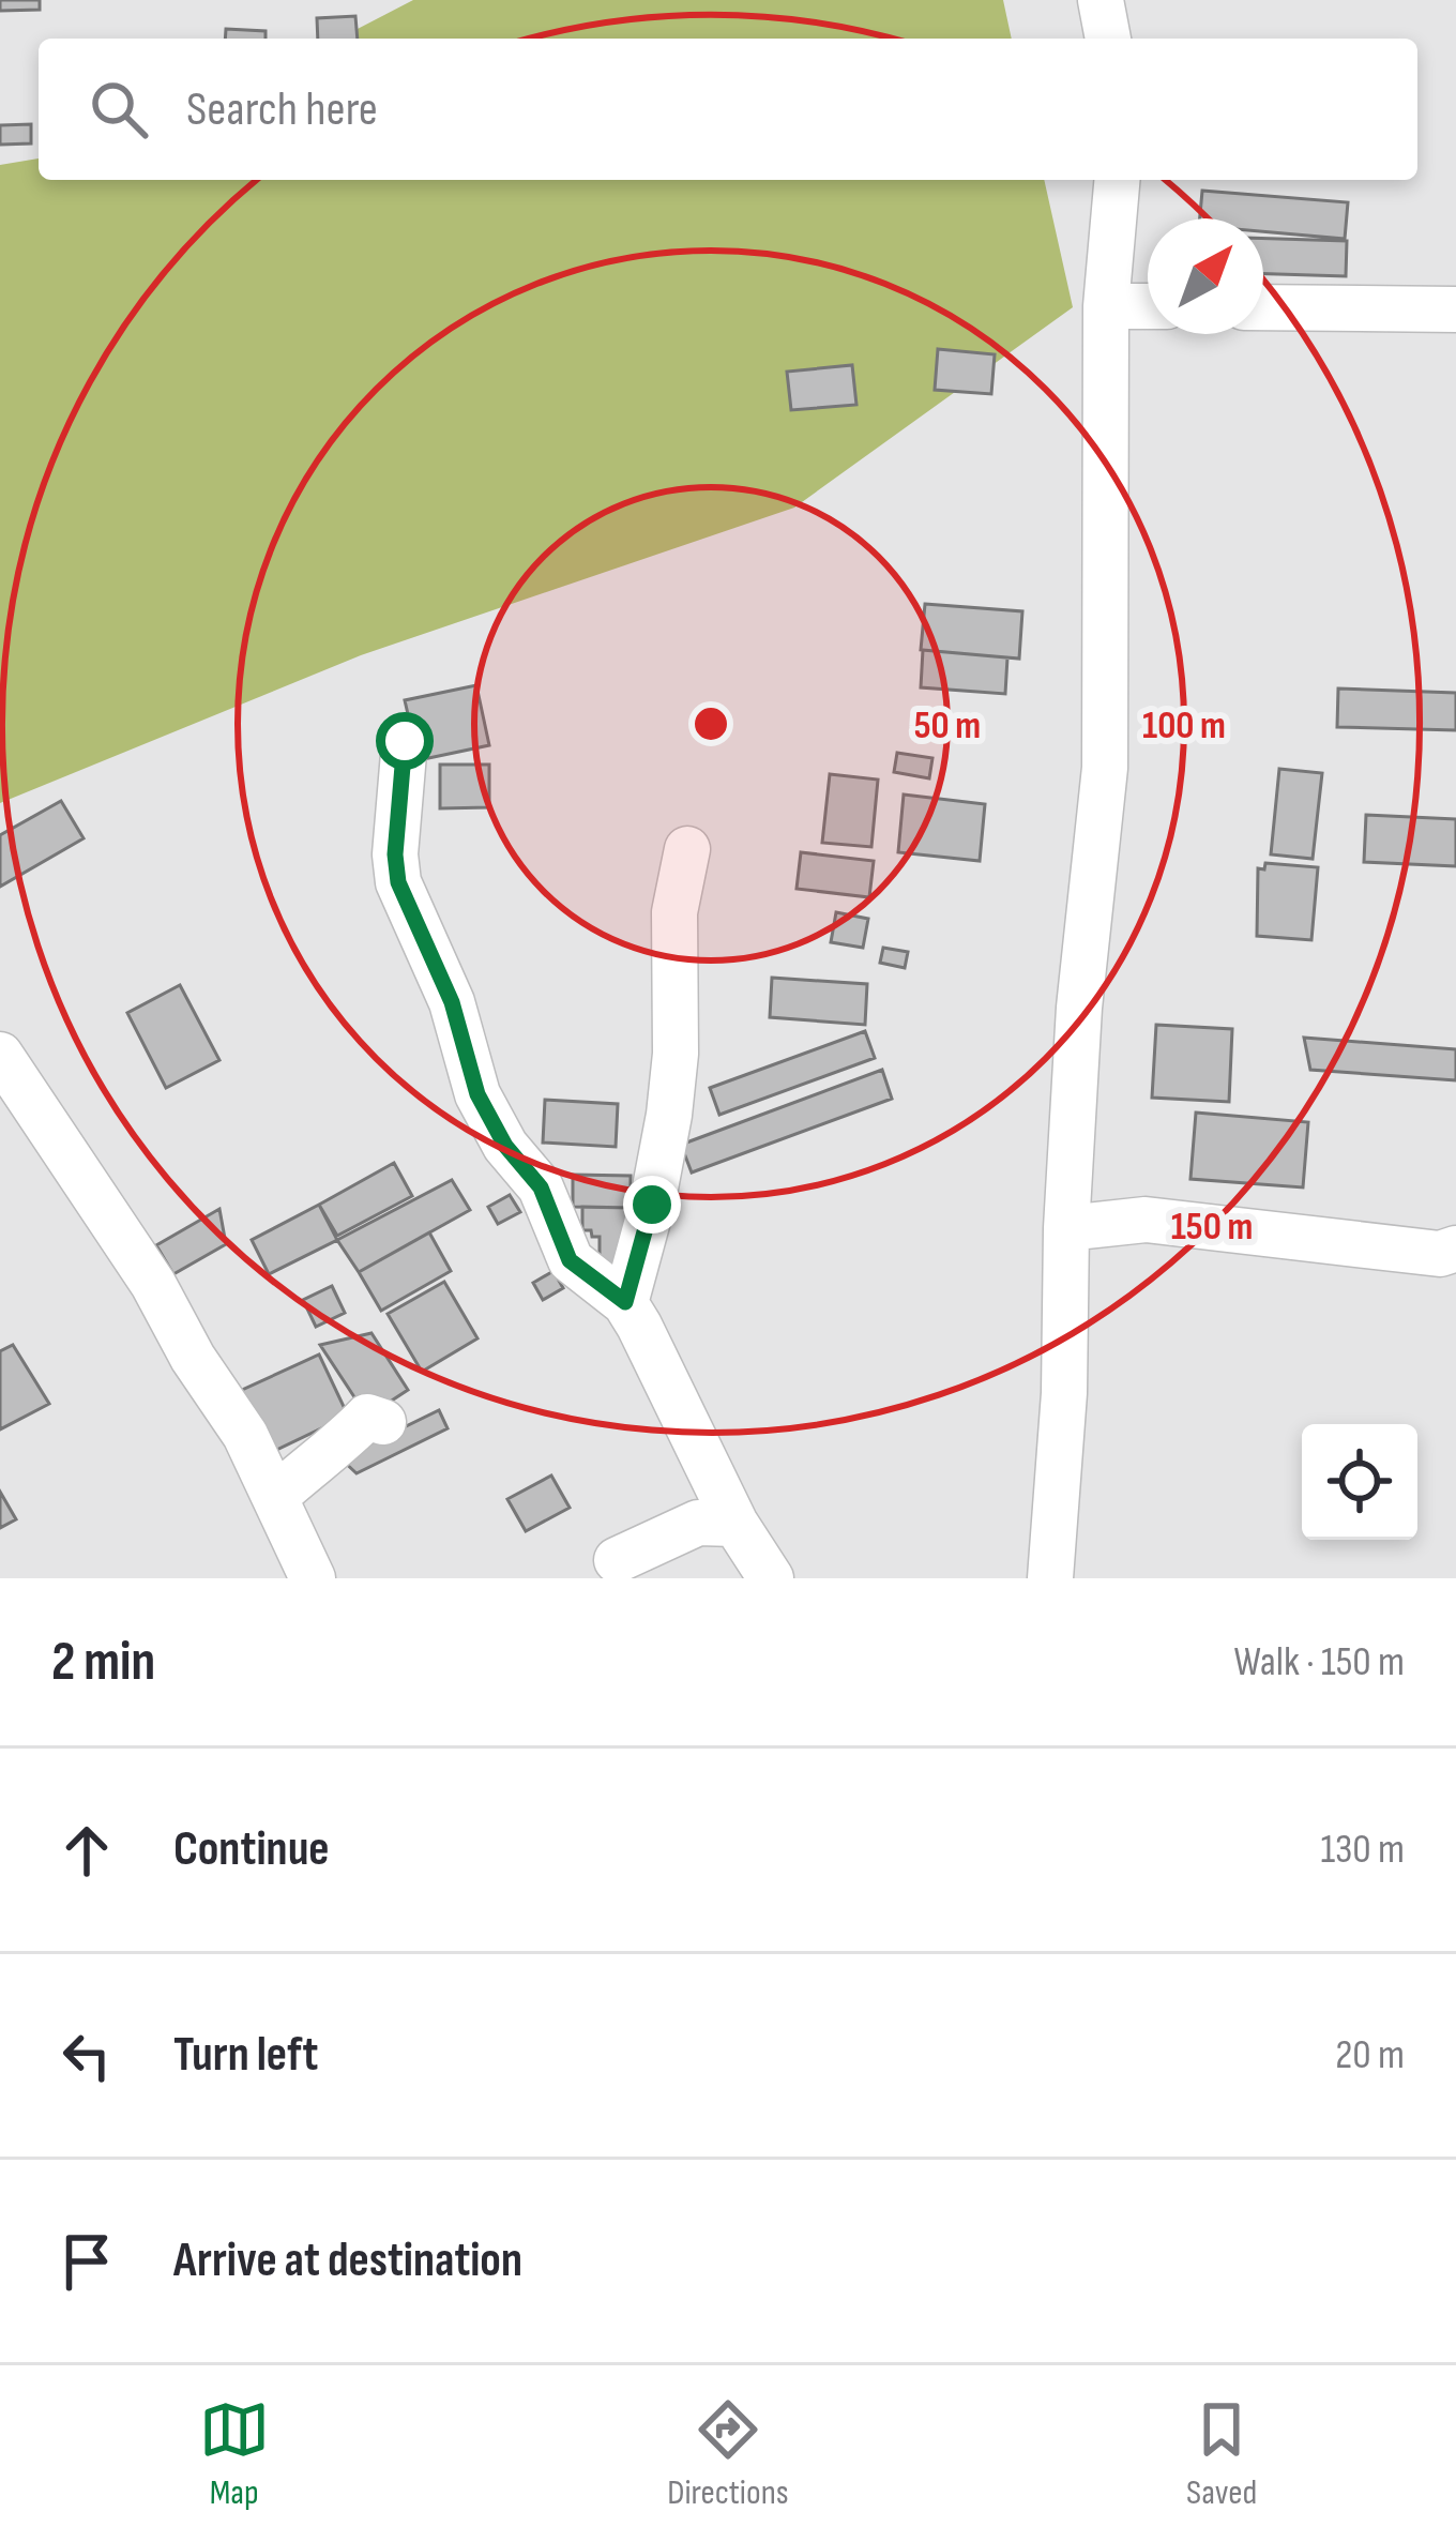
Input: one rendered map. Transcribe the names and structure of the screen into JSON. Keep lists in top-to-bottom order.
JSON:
{
  "north": "top right",
  "page": {
    "search": "Search here",
    "heading": ["2 min", "Walk · 150 m"],
    "list": [
      ["Continue", "130 m"],
      ["Turn left", "20 m"],
      "Arrive at destination"
    ],
    "nav": ["Map", "Directions", "Saved"]
  },
  "rings": ["50 m", "100 m", "150 m"]
}
